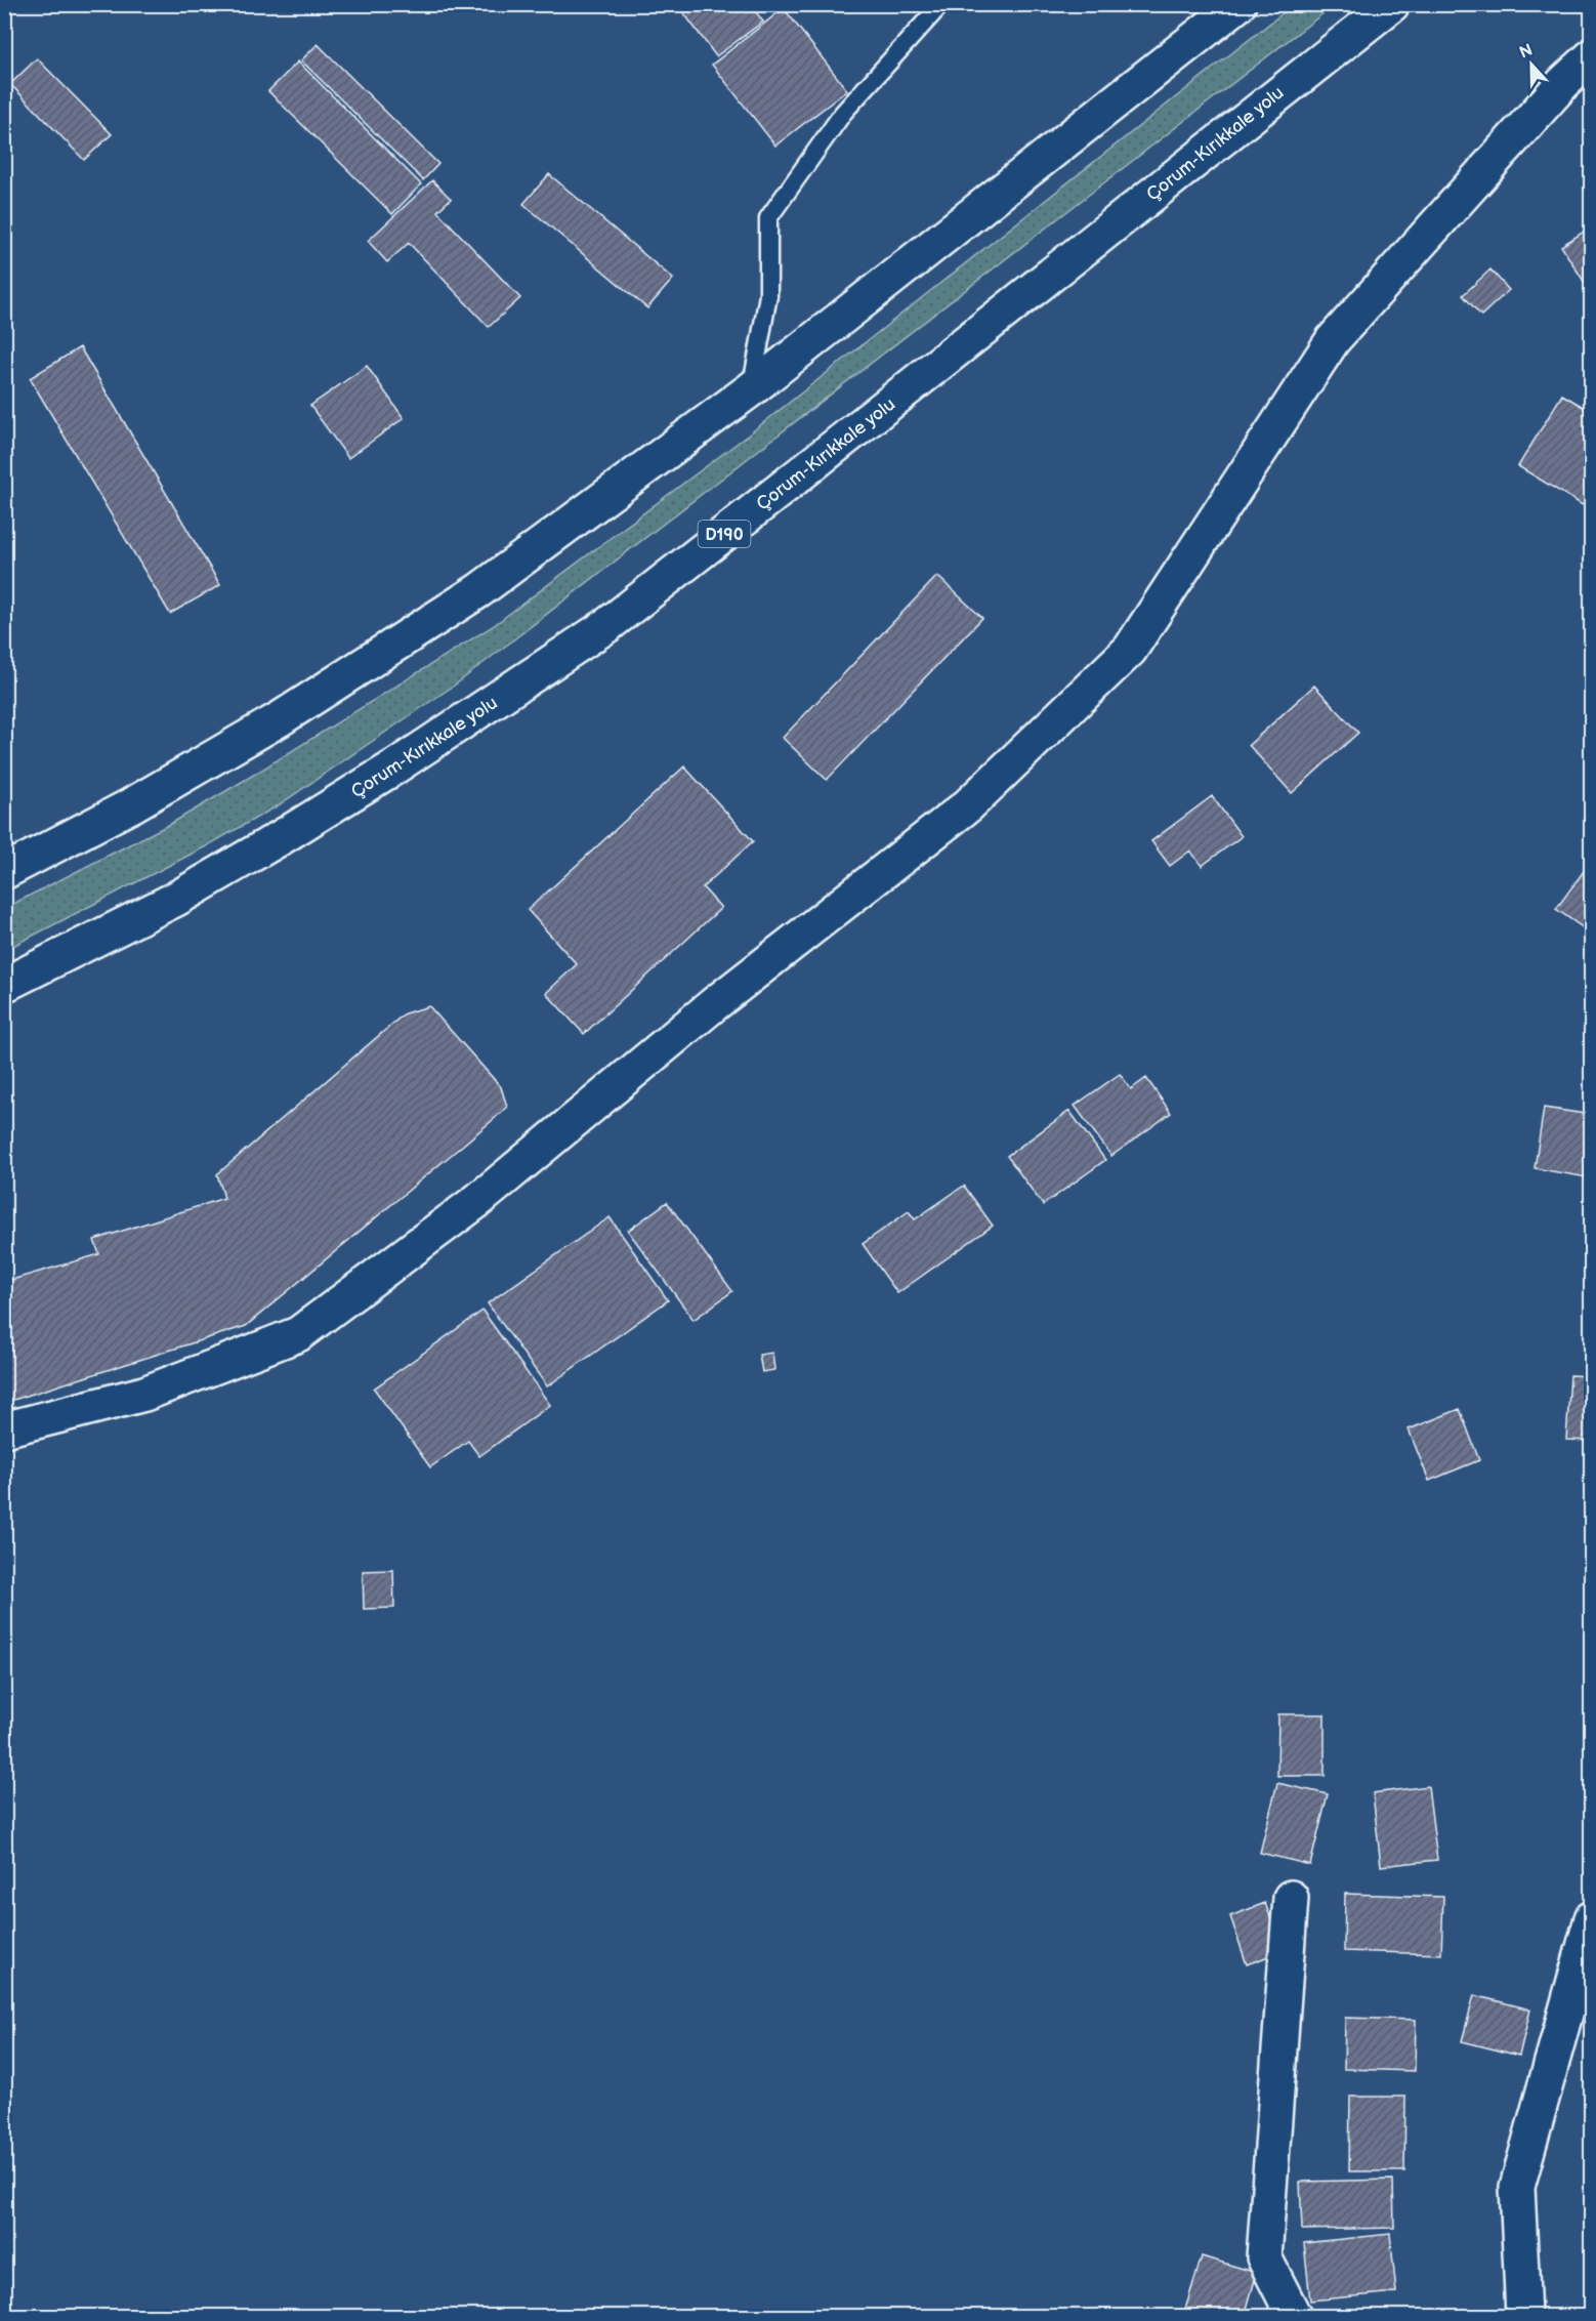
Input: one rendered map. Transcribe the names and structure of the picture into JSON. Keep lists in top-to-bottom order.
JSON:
{
  "streets": {
    "main road": ["Çorum-Kırıkkale yolu", "D190"]
  },
  "north": "top"
}
